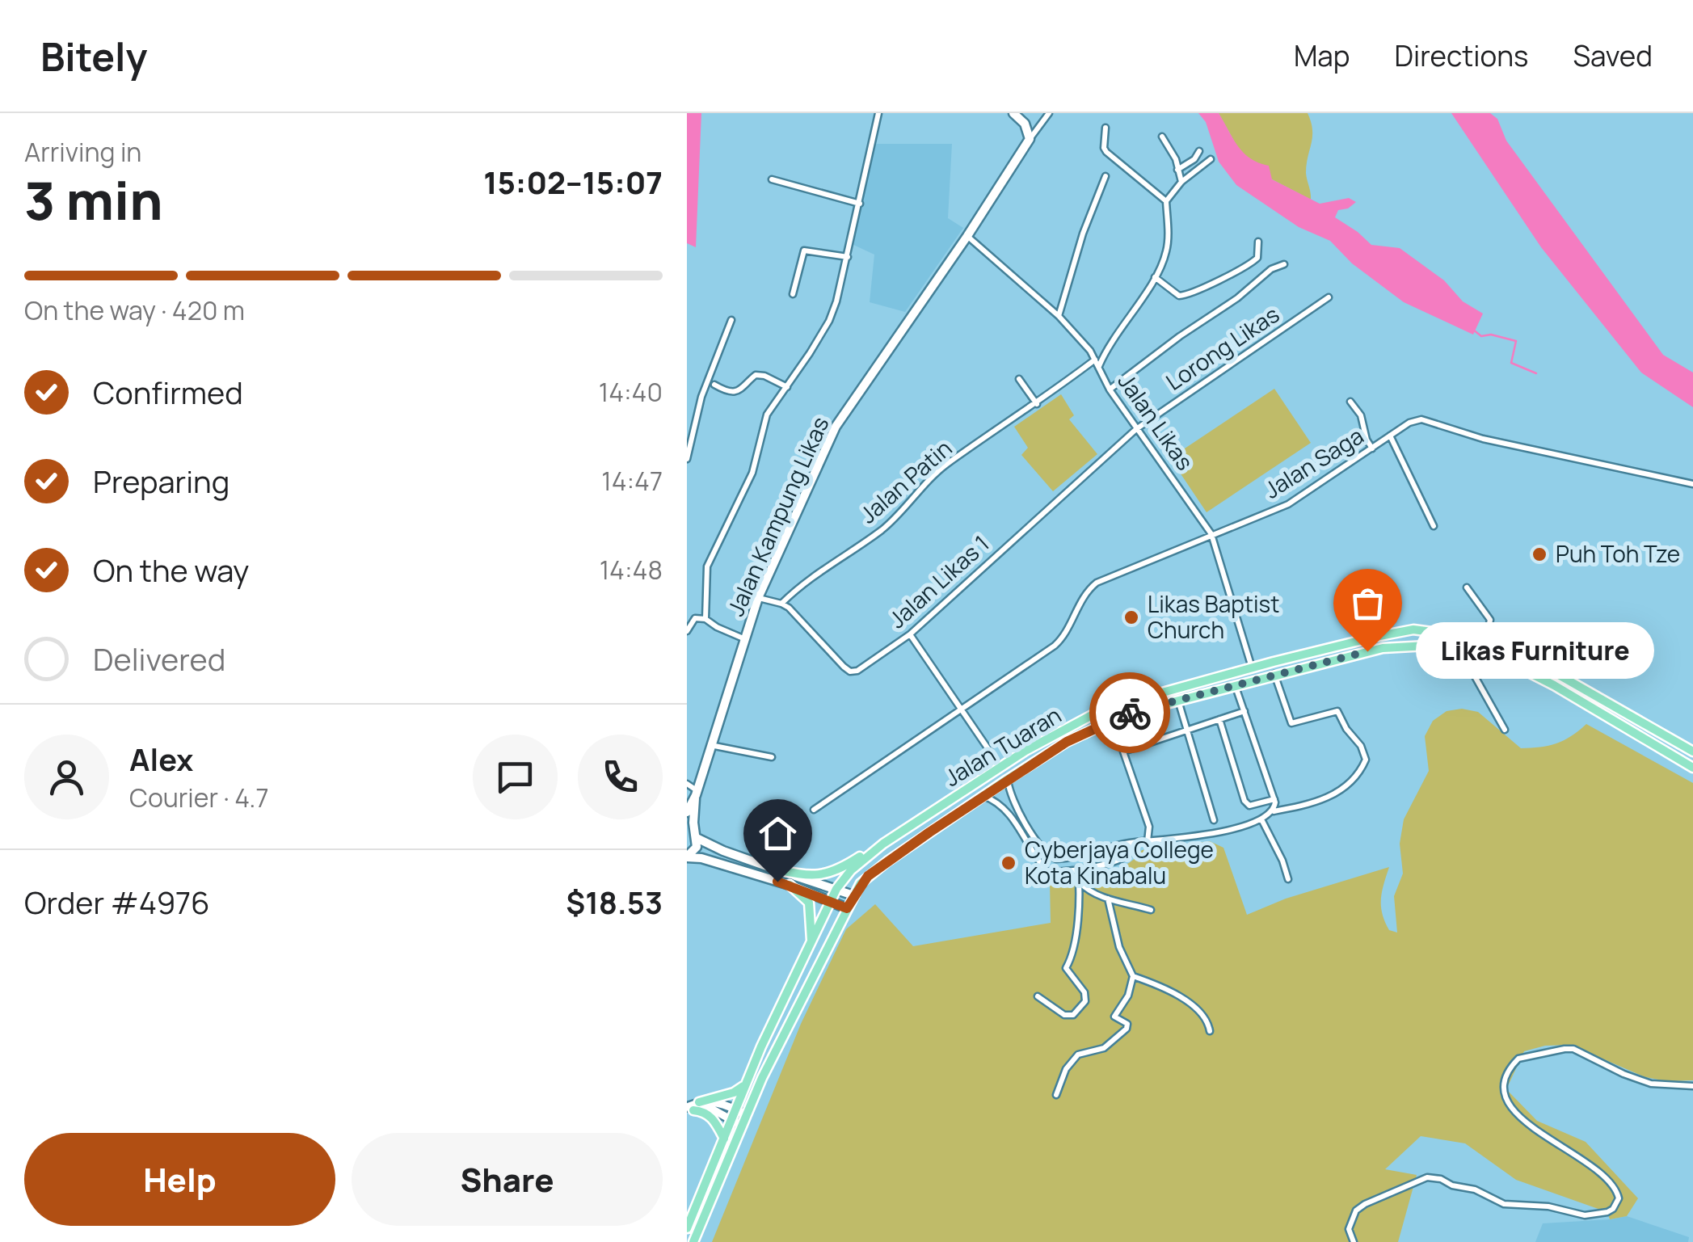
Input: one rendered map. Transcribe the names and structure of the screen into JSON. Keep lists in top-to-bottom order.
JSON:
{
  "streets": {
    "main road": ["Jalan Kampung Likas", "Jalan Tuaran"],
    "street": [
      "Lorong Likas",
      "Jalan Likas",
      "Jalan Saga",
      "Jalan Patin",
      "Jalan Likas 1"
    ]
  },
  "crossings": [
    ["Lorong Likas", "Jalan Likas"],
    ["Lorong Likas", "Jalan Likas 1"],
    ["Jalan Likas", "Jalan Saga"],
    ["Jalan Likas", "Jalan Patin"],
    ["Jalan Likas", "Jalan Kampung Likas"],
    ["Jalan Likas", "Jalan Likas 1"],
    ["Jalan Likas", "Jalan Tuaran"],
    ["Jalan Patin", "Jalan Likas 1"]
  ],
  "places": [
    "Puh Toh Tze",
    "Likas Baptist Church",
    "Likas Furniture",
    "Cyberjaya College Kota Kinabalu"
  ],
  "page": {
    "header": "Bitely",
    "nav": ["Map", "Directions", "Saved"],
    "heading": ["3 min", "Arriving in", "15:02–15:07"],
    "panel": [
      "Alex",
      "Courier · 4.7",
      "Order #4976",
      "$18.53"
    ],
    "bar": "On the way · 420 m",
    "list": [
      ["Confirmed", "14:40"],
      ["Preparing", "14:47"],
      ["On the way", "14:48"],
      "Delivered"
    ],
    "bubble": "Likas Furniture",
    "buttons": ["Help", "Share"]
  }
}
